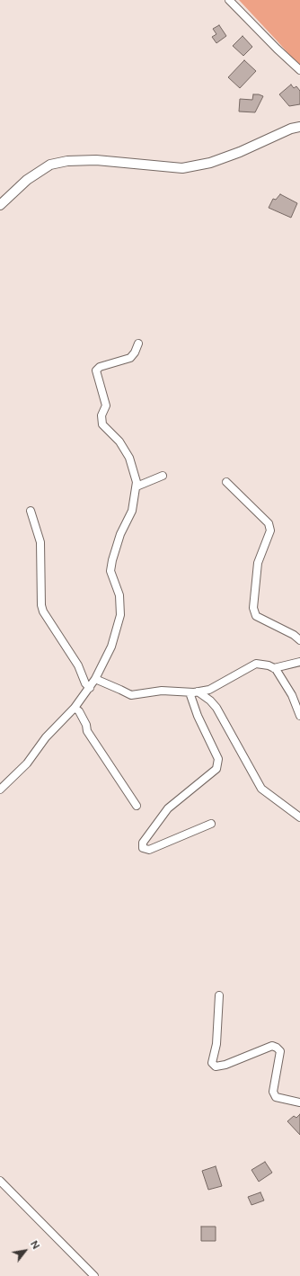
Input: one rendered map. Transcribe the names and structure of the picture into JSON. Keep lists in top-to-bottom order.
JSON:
{
  "north": "top right"
}
